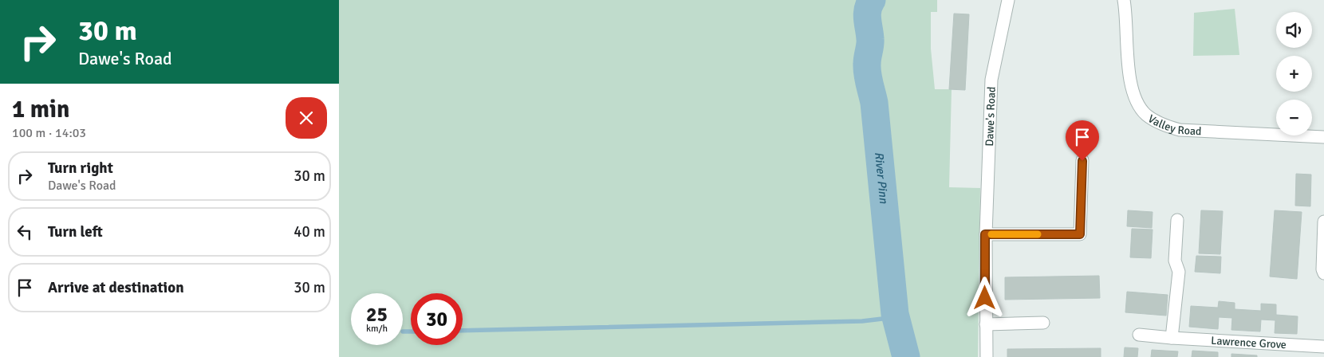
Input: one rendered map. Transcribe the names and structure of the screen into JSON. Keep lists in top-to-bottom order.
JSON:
{
  "streets": {
    "street": ["Dawe's Road", "Valley Road", "Lawrence Grove"]
  },
  "water": ["River Pinn"],
  "page": {
    "turn": ["30 m", "Dawe's Road"],
    "map_buttons": ["+", "−"],
    "heading": ["1 min", "100 m · 14:03"],
    "list": [
      {
        "name": "Turn right",
        "note": "Dawe's Road",
        "value": "30 m"
      },
      {
        "name": "Turn left",
        "value": "40 m"
      },
      {
        "name": "Arrive at destination",
        "value": "30 m"
      }
    ],
    "speed": "25 km/h",
    "limit": "30"
  }
}
